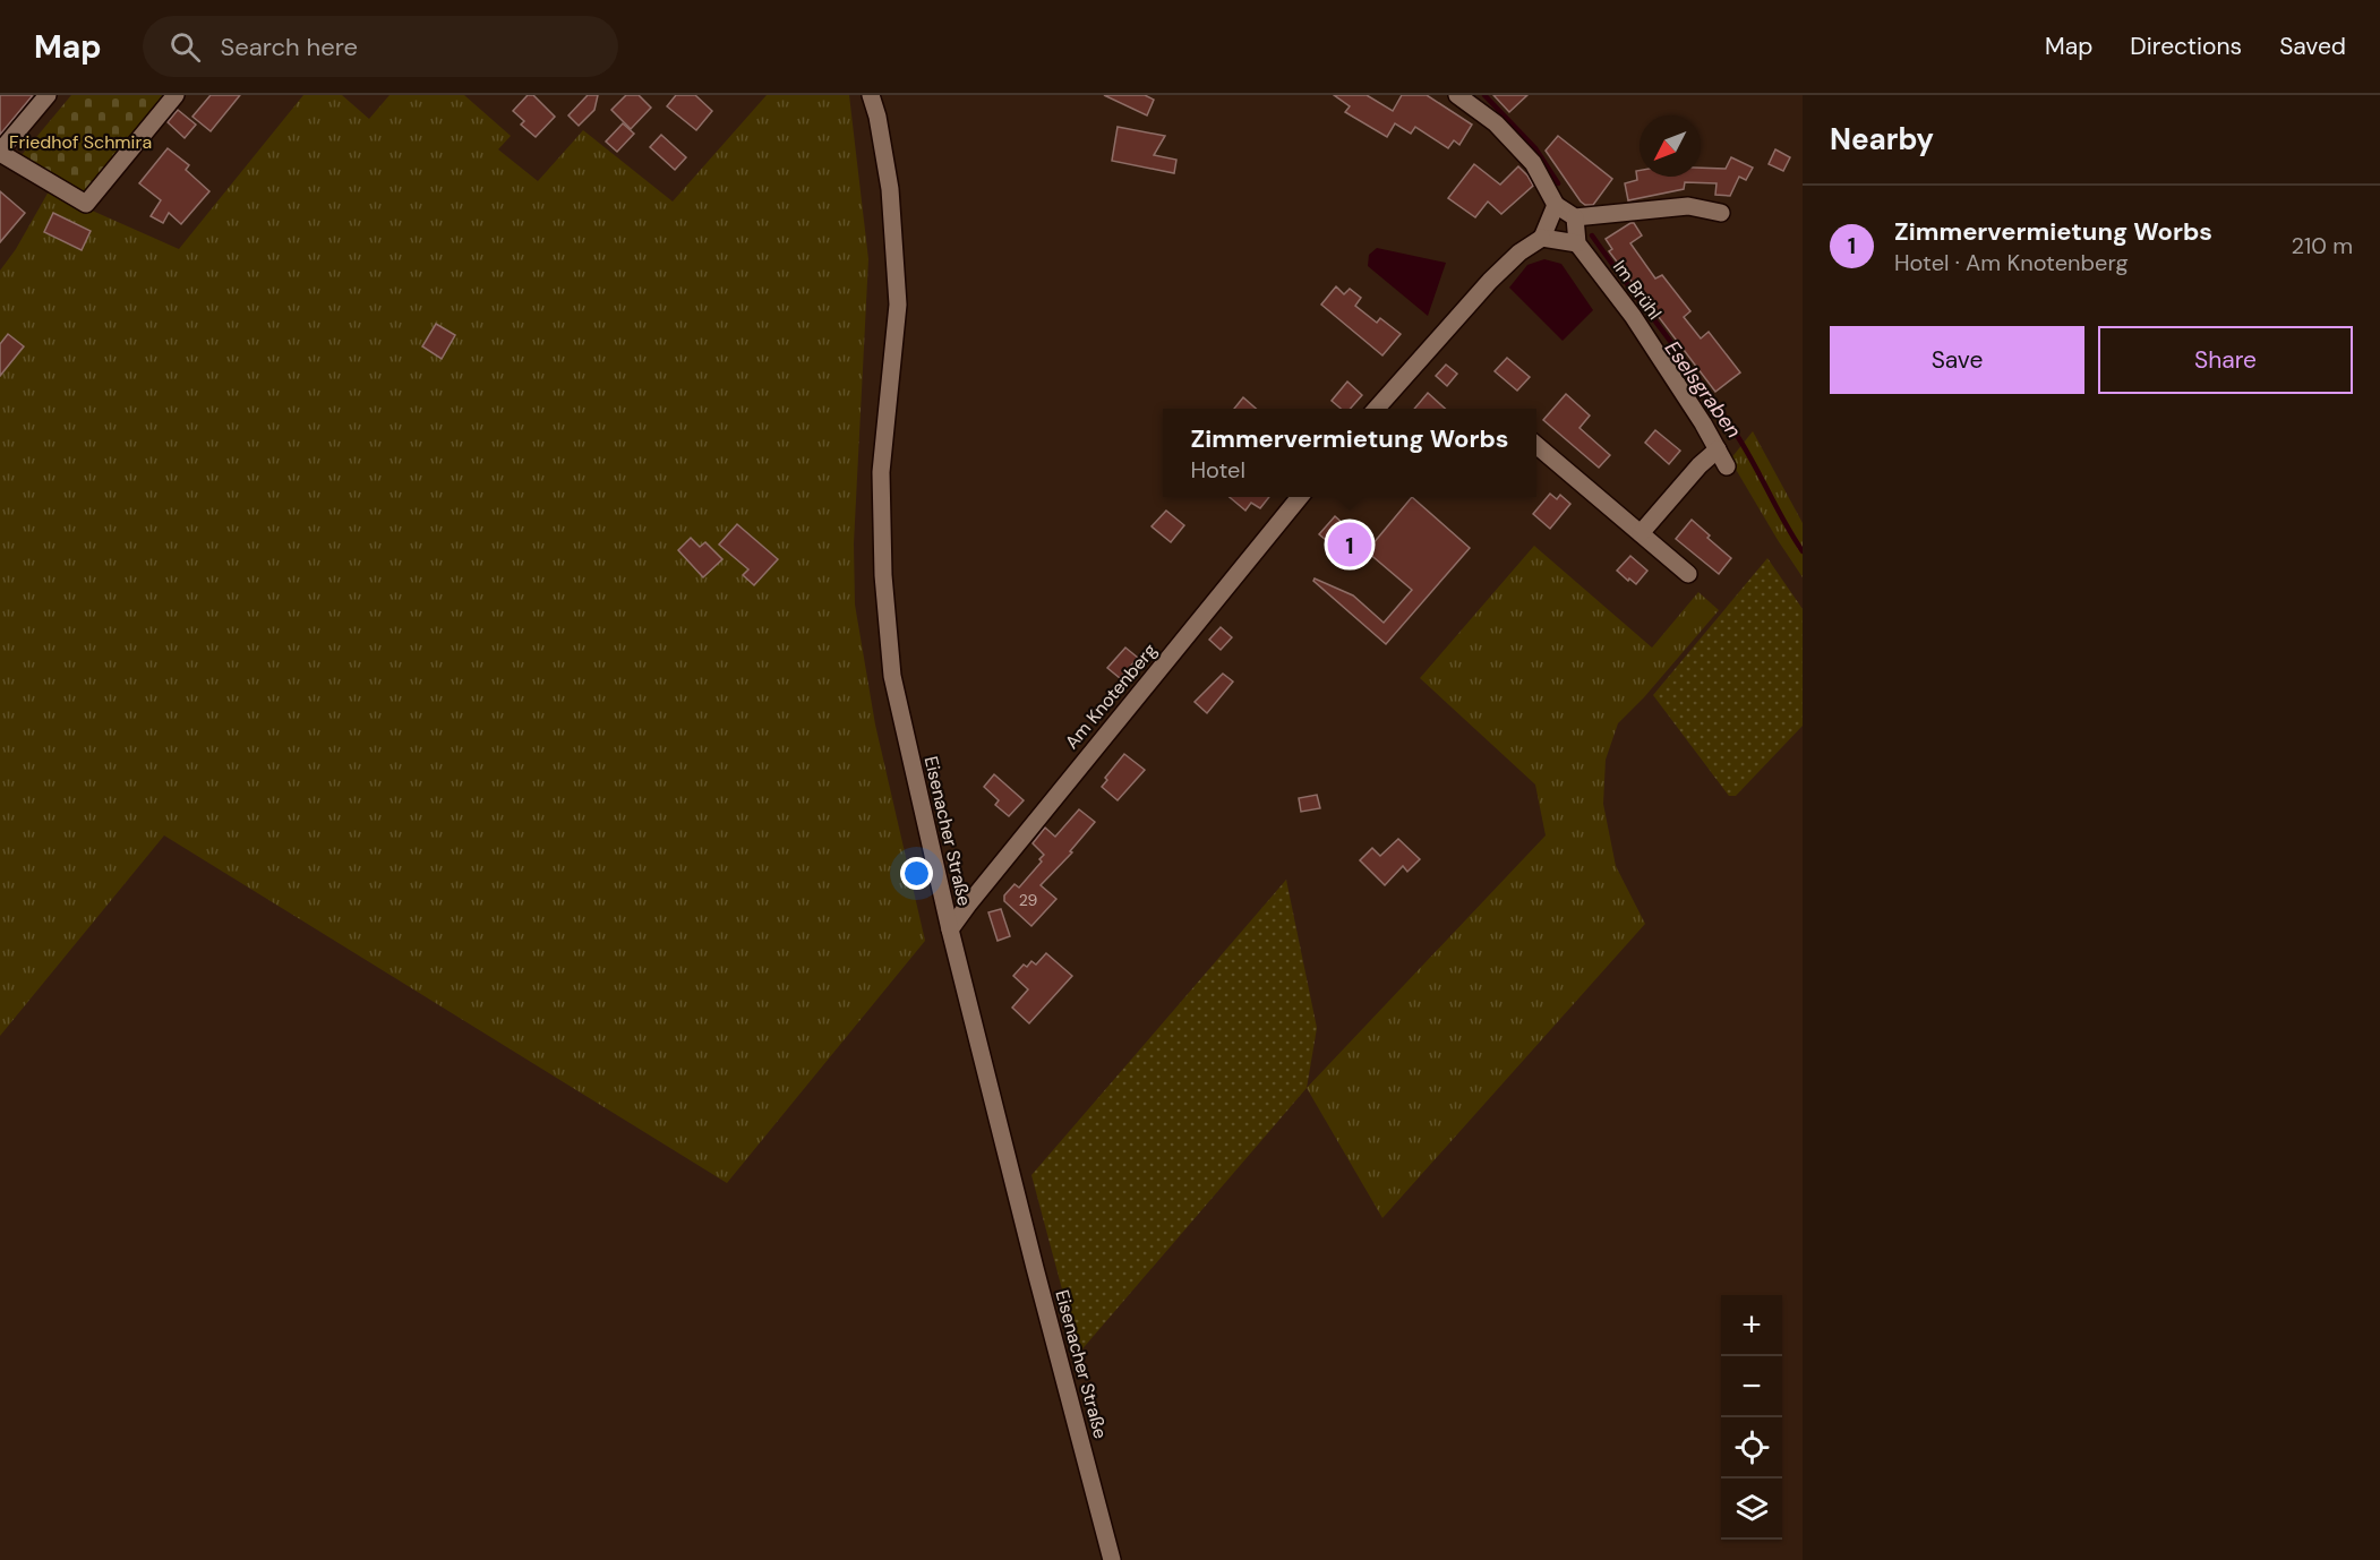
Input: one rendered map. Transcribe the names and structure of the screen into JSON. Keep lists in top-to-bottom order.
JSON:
{
  "streets": {
    "street": ["Im Brühl", "Am Knotenberg", "Eisenacher Straße"]
  },
  "crossings": [
    ["Am Knotenberg", "Eisenacher Straße"]
  ],
  "water": ["Eselsgraben"],
  "parks": ["Friedhof Schmira"],
  "house_numbers": ["29"],
  "north": "bottom left",
  "page": {
    "header": "Map",
    "search": "Search here",
    "nav": ["Map", "Directions", "Saved"],
    "heading": "Nearby",
    "list": [
      {
        "mark": "1",
        "name": "Zimmervermietung Worbs",
        "note": "Hotel · Am Knotenberg",
        "value": "210 m"
      }
    ],
    "buttons": ["Save", "Share"],
    "popup": ["Zimmervermietung Worbs", "Hotel"],
    "pins": "1",
    "map_buttons": ["+", "−"]
  }
}
